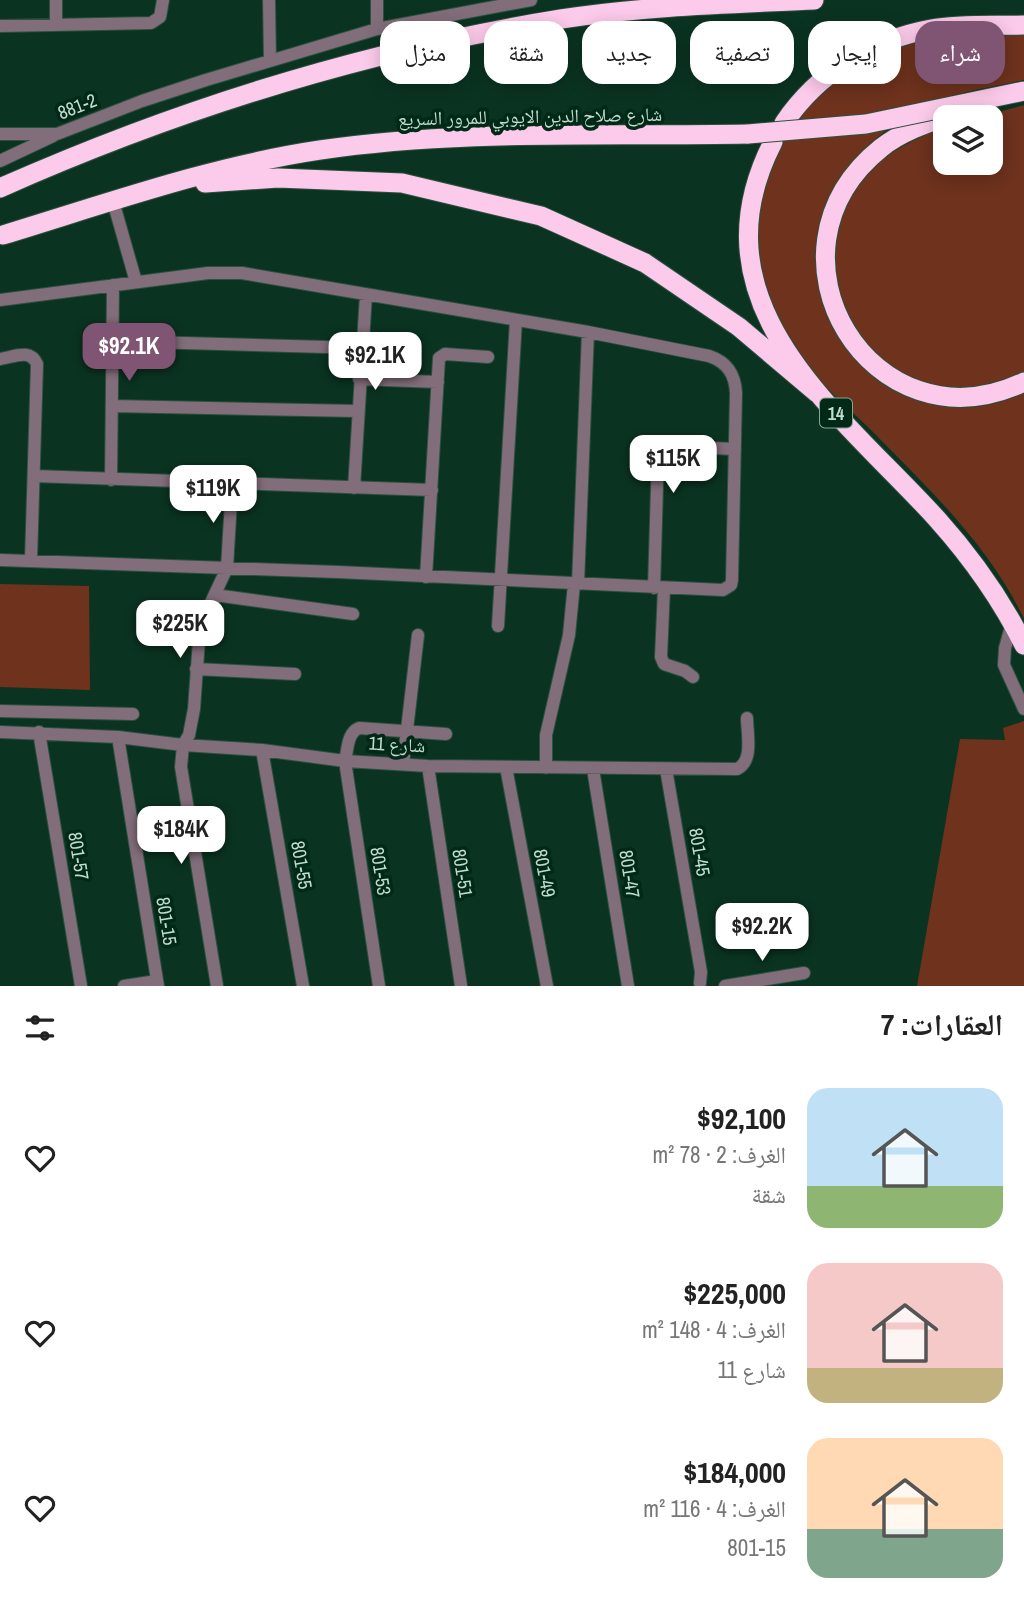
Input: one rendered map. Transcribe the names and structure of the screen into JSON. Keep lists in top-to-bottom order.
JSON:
{
  "streets": {
    "highway": ["شارع صلاح الدين الايوبي للمرور السريع", "14"],
    "street": [
      "881-2",
      "شارع 11",
      "801-45",
      "801-57",
      "801-55",
      "801-53",
      "801-51",
      "801-49",
      "801-47",
      "801-15"
    ]
  },
  "crossings": [
    ["شارع 11", "801-45"],
    ["شارع 11", "801-57"],
    ["شارع 11", "801-55"],
    ["شارع 11", "801-53"],
    ["شارع 11", "801-51"],
    ["شارع 11", "801-49"],
    ["شارع 11", "801-47"],
    ["شارع 11", "801-15"]
  ],
  "page": {
    "chip": [
      "شراء",
      "إيجار",
      "تصفية",
      "جديد",
      "شقة",
      "منزل"
    ],
    "price": [
      "$92.1K",
      "$92.1K",
      "$115K",
      "$119K",
      "$225K",
      "$184K",
      "$92.2K"
    ],
    "heading": "العقارات: 7",
    "list": [
      {
        "name": "$92,100",
        "note": "الغرف: 2 · 78 m² · شقة"
      },
      {
        "name": "$225,000",
        "note": "الغرف: 4 · 148 m² · شارع 11"
      },
      {
        "name": "$184,000",
        "note": "الغرف: 4 · 116 m² · 801-15"
      }
    ]
  }
}
